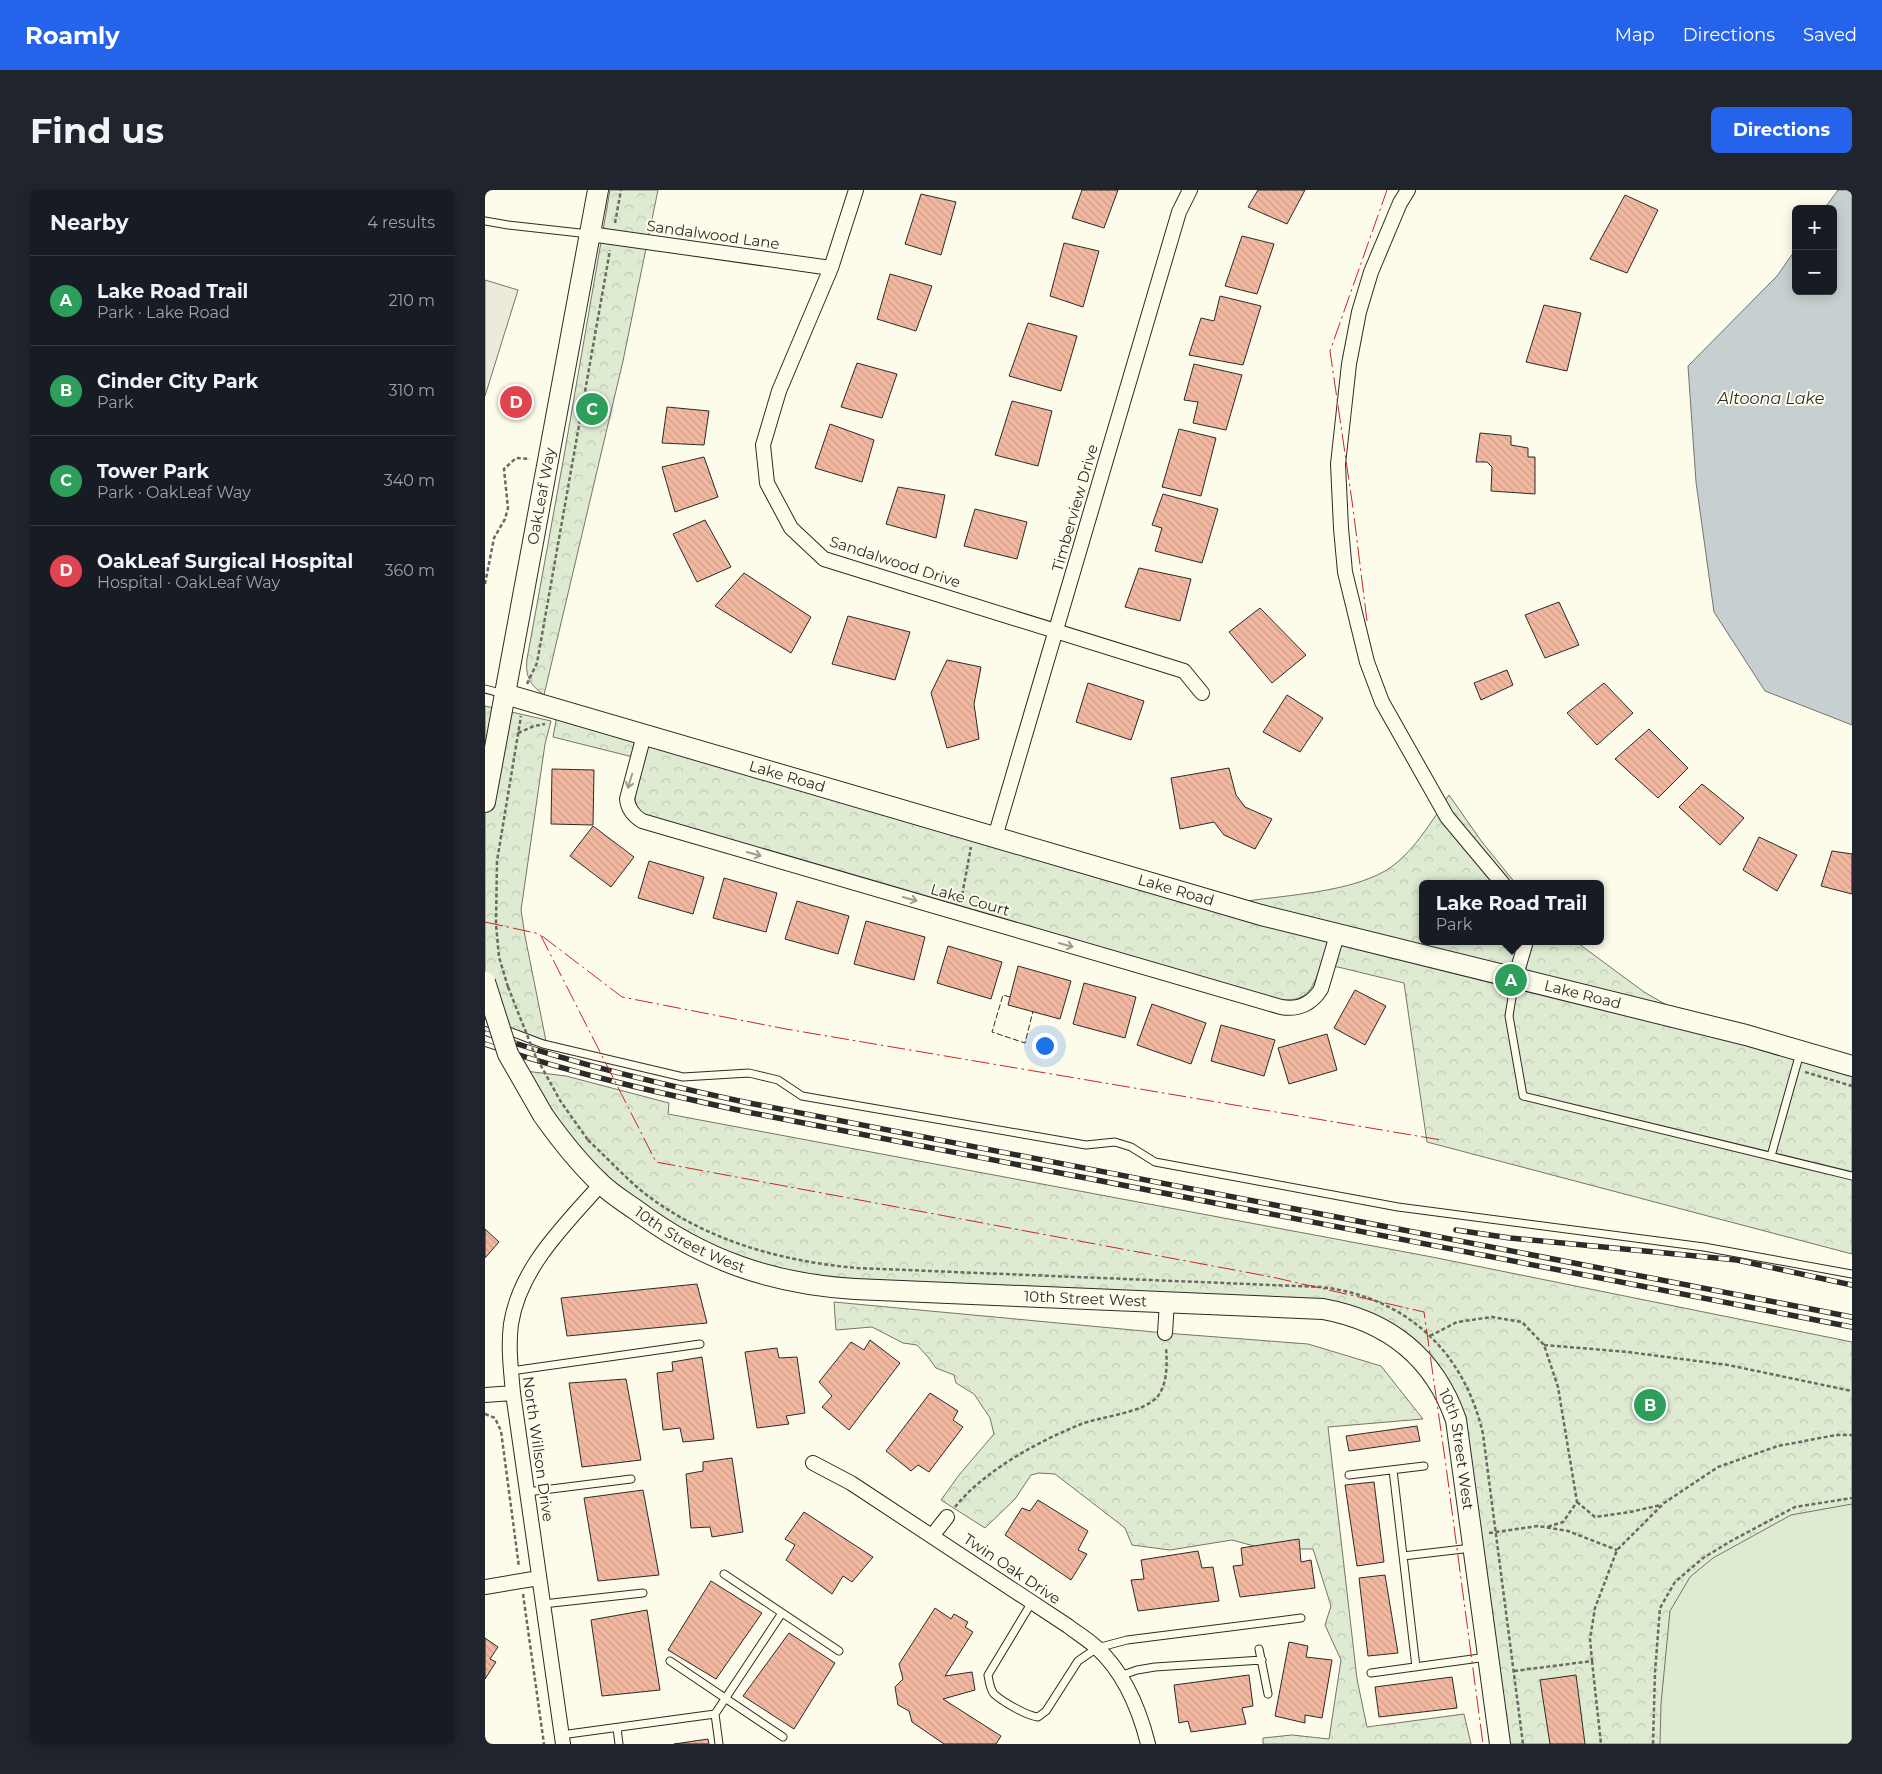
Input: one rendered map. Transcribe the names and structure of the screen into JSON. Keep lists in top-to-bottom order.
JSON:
{
  "streets": {
    "street": [
      "Sandalwood Lane",
      "OakLeaf Way",
      "Timberview Drive",
      "Sandalwood Drive",
      "Lake Road",
      "Lake Court",
      "10th Street West",
      "North Willson Drive",
      "Twin Oak Drive"
    ]
  },
  "crossings": [
    ["Sandalwood Lane", "OakLeaf Way"],
    ["Sandalwood Lane", "Sandalwood Drive"],
    ["OakLeaf Way", "Lake Road"],
    ["Timberview Drive", "Sandalwood Drive"],
    ["Timberview Drive", "Lake Road"],
    ["Lake Road", "Lake Court"],
    ["10th Street West", "North Willson Drive"]
  ],
  "one_way": ["Lake Court"],
  "water": ["Altoona Lake"],
  "page": {
    "header": "Roamly",
    "nav": ["Map", "Directions", "Saved"],
    "buttons": "Directions",
    "title": "Find us",
    "heading": ["Nearby", "4 results"],
    "map_buttons": ["+", "−"],
    "list": [
      {
        "mark": "A",
        "name": "Lake Road Trail",
        "note": "Park · Lake Road",
        "value": "210 m"
      },
      {
        "mark": "B",
        "name": "Cinder City Park",
        "note": "Park",
        "value": "310 m"
      },
      {
        "mark": "C",
        "name": "Tower Park",
        "note": "Park · OakLeaf Way",
        "value": "340 m"
      },
      {
        "mark": "D",
        "name": "OakLeaf Surgical Hospital",
        "note": "Hospital · OakLeaf Way",
        "value": "360 m"
      }
    ],
    "pins": [
      "D",
      "C",
      "A",
      "B"
    ],
    "popup": ["Lake Road Trail", "Park"]
  }
}
